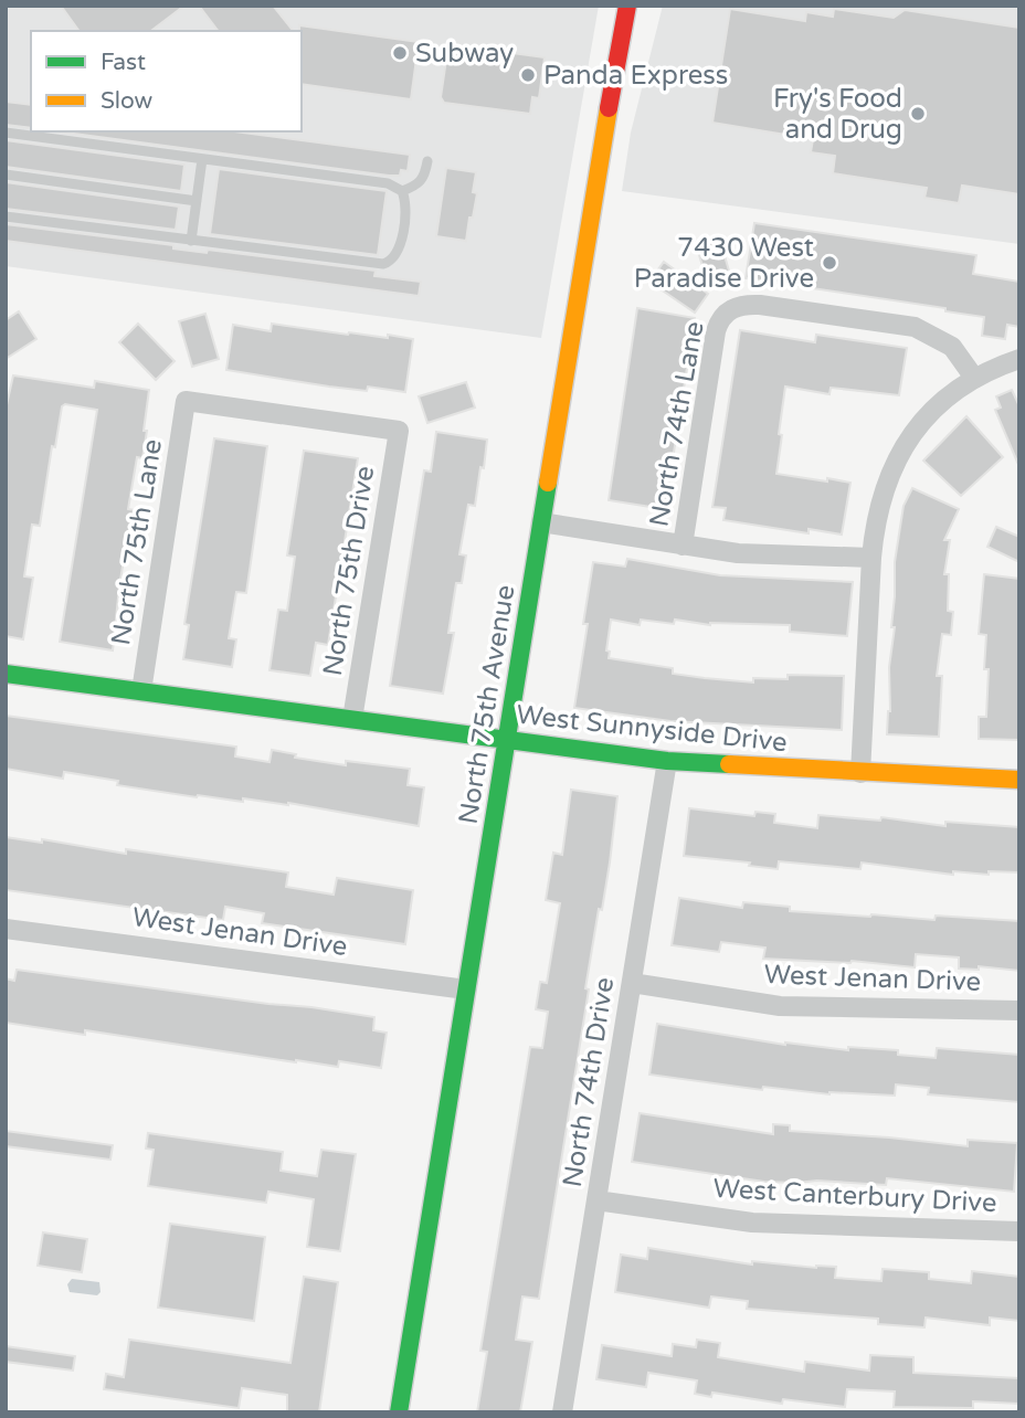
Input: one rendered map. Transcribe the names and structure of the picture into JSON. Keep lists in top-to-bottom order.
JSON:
{
  "streets": {
    "main road": ["North 75th Avenue", "West Sunnyside Drive"],
    "street": [
      "North 74th Lane",
      "North 75th Lane",
      "North 75th Drive",
      "West Jenan Drive",
      "North 74th Drive",
      "West Canterbury Drive"
    ]
  },
  "crossings": [
    ["North 75th Lane", "North 75th Drive"],
    ["North 75th Lane", "West Sunnyside Drive"],
    ["North 75th Drive", "West Sunnyside Drive"],
    ["North 75th Avenue", "West Sunnyside Drive"],
    ["North 75th Avenue", "West Jenan Drive"],
    ["West Sunnyside Drive", "North 74th Drive"],
    ["West Jenan Drive", "North 74th Drive"],
    ["North 74th Drive", "West Canterbury Drive"]
  ],
  "places": [
    "Subway",
    "Panda Express",
    "Fry's Food and Drug",
    "7430 West Paradise Drive"
  ],
  "legend": ["Fast", "Slow"]
}
